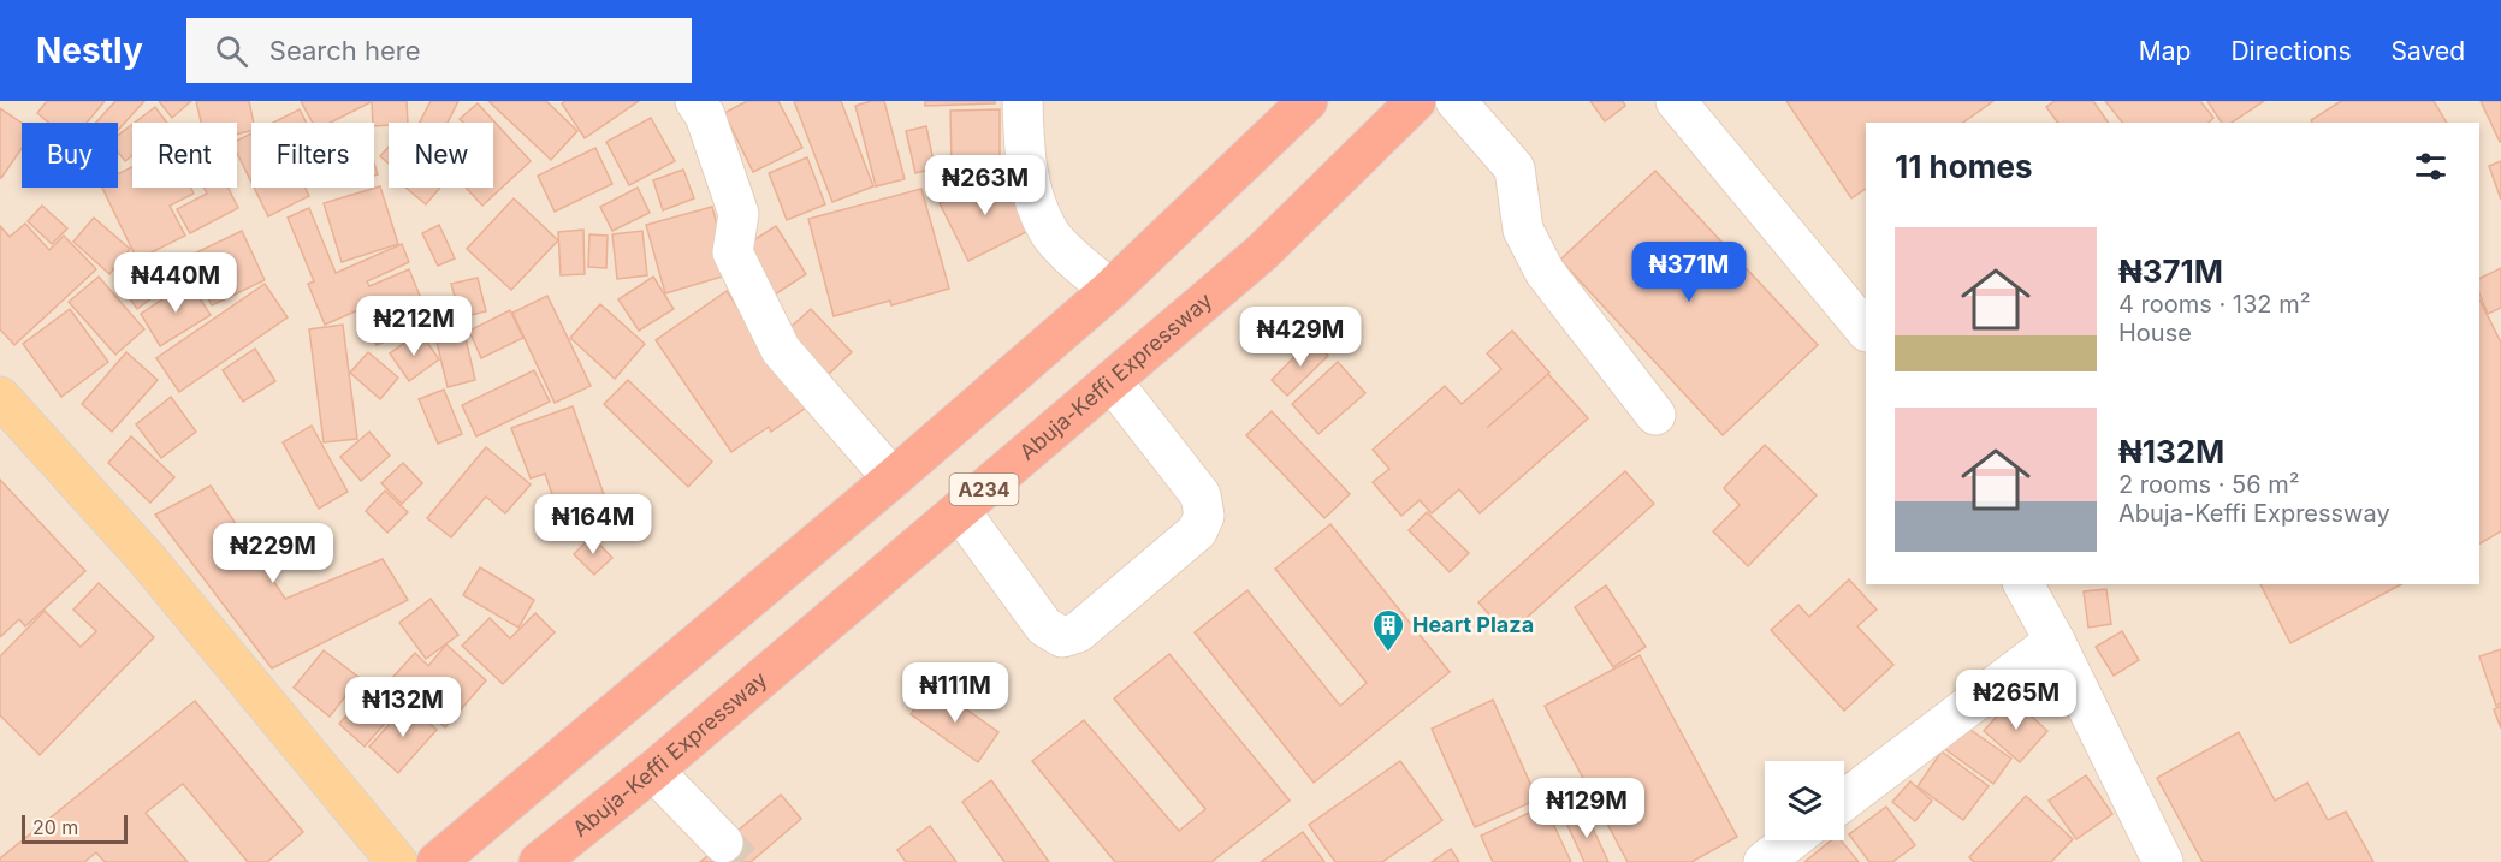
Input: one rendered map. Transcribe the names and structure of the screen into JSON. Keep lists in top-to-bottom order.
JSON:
{
  "streets": {
    "highway": ["Abuja-Keffi Expressway", "A234"]
  },
  "places": {
    "building": ["Heart Plaza"]
  },
  "scale_bar": "20 m",
  "page": {
    "header": "Nestly",
    "search": "Search here",
    "nav": ["Map", "Directions", "Saved"],
    "chip": [
      "Buy",
      "Rent",
      "Filters",
      "New"
    ],
    "heading": "11 homes",
    "price": [
      "₦263M",
      "₦371M",
      "₦440M",
      "₦212M",
      "₦429M",
      "₦164M",
      "₦229M",
      "₦111M",
      "₦265M",
      "₦132M",
      "₦129M"
    ],
    "list": [
      {
        "name": "₦371M",
        "note": "4 rooms · 132 m² · House"
      },
      {
        "name": "₦132M",
        "note": "2 rooms · 56 m² · Abuja-Keffi Expressway"
      }
    ],
    "scale": "20 m"
  }
}
